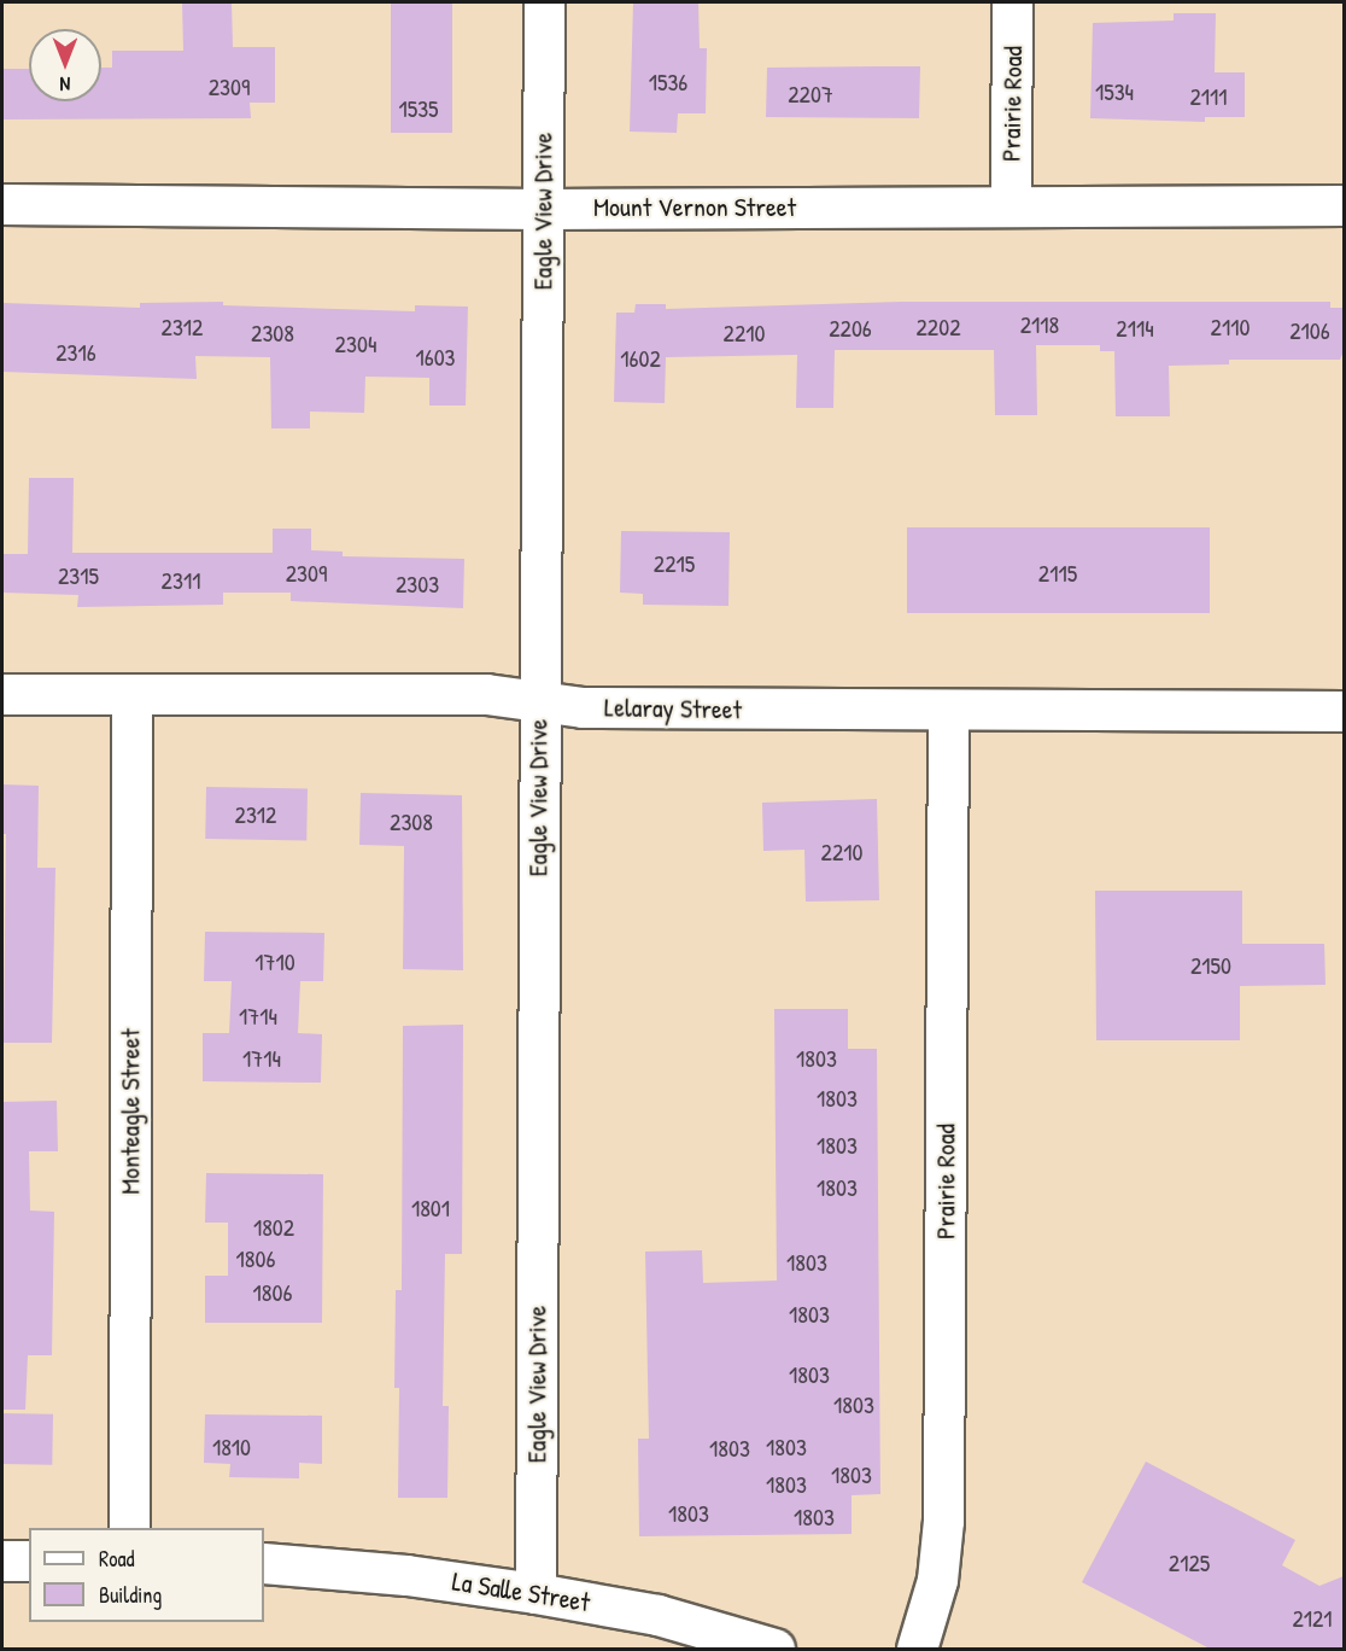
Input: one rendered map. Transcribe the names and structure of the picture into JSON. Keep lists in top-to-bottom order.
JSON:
{
  "streets": {
    "street": [
      "Prairie Road",
      "Mount Vernon Street",
      "Eagle View Drive",
      "Lelaray Street",
      "Monteagle Street",
      "La Salle Street"
    ]
  },
  "crossings": [
    ["Prairie Road", "Mount Vernon Street"],
    ["Prairie Road", "Lelaray Street"],
    ["Mount Vernon Street", "Eagle View Drive"],
    ["Eagle View Drive", "Lelaray Street"],
    ["Eagle View Drive", "La Salle Street"],
    ["Lelaray Street", "Monteagle Street"]
  ],
  "house_numbers": [
    "1536",
    "2309",
    "1534",
    "2207",
    "2111",
    "1535",
    "2118",
    "2312",
    "2202",
    "2110",
    "2206",
    "2114",
    "2106",
    "2308",
    "2210",
    "2304",
    "2316",
    "1603",
    "1602",
    "2215",
    "2309",
    "2115",
    "2315",
    "2311",
    "2303",
    "2312",
    "2308",
    "2210",
    "1710",
    "2150",
    "1714",
    "1714",
    "1803",
    "1803",
    "1803",
    "1803",
    "1801",
    "1802",
    "1806",
    "1803",
    "1806",
    "1803",
    "1803",
    "1803",
    "1810",
    "1803",
    "1803",
    "1803",
    "1803",
    "1803",
    "1803",
    "2125",
    "2121"
  ],
  "legend": ["Road", "Building"],
  "north": "bottom"
}
